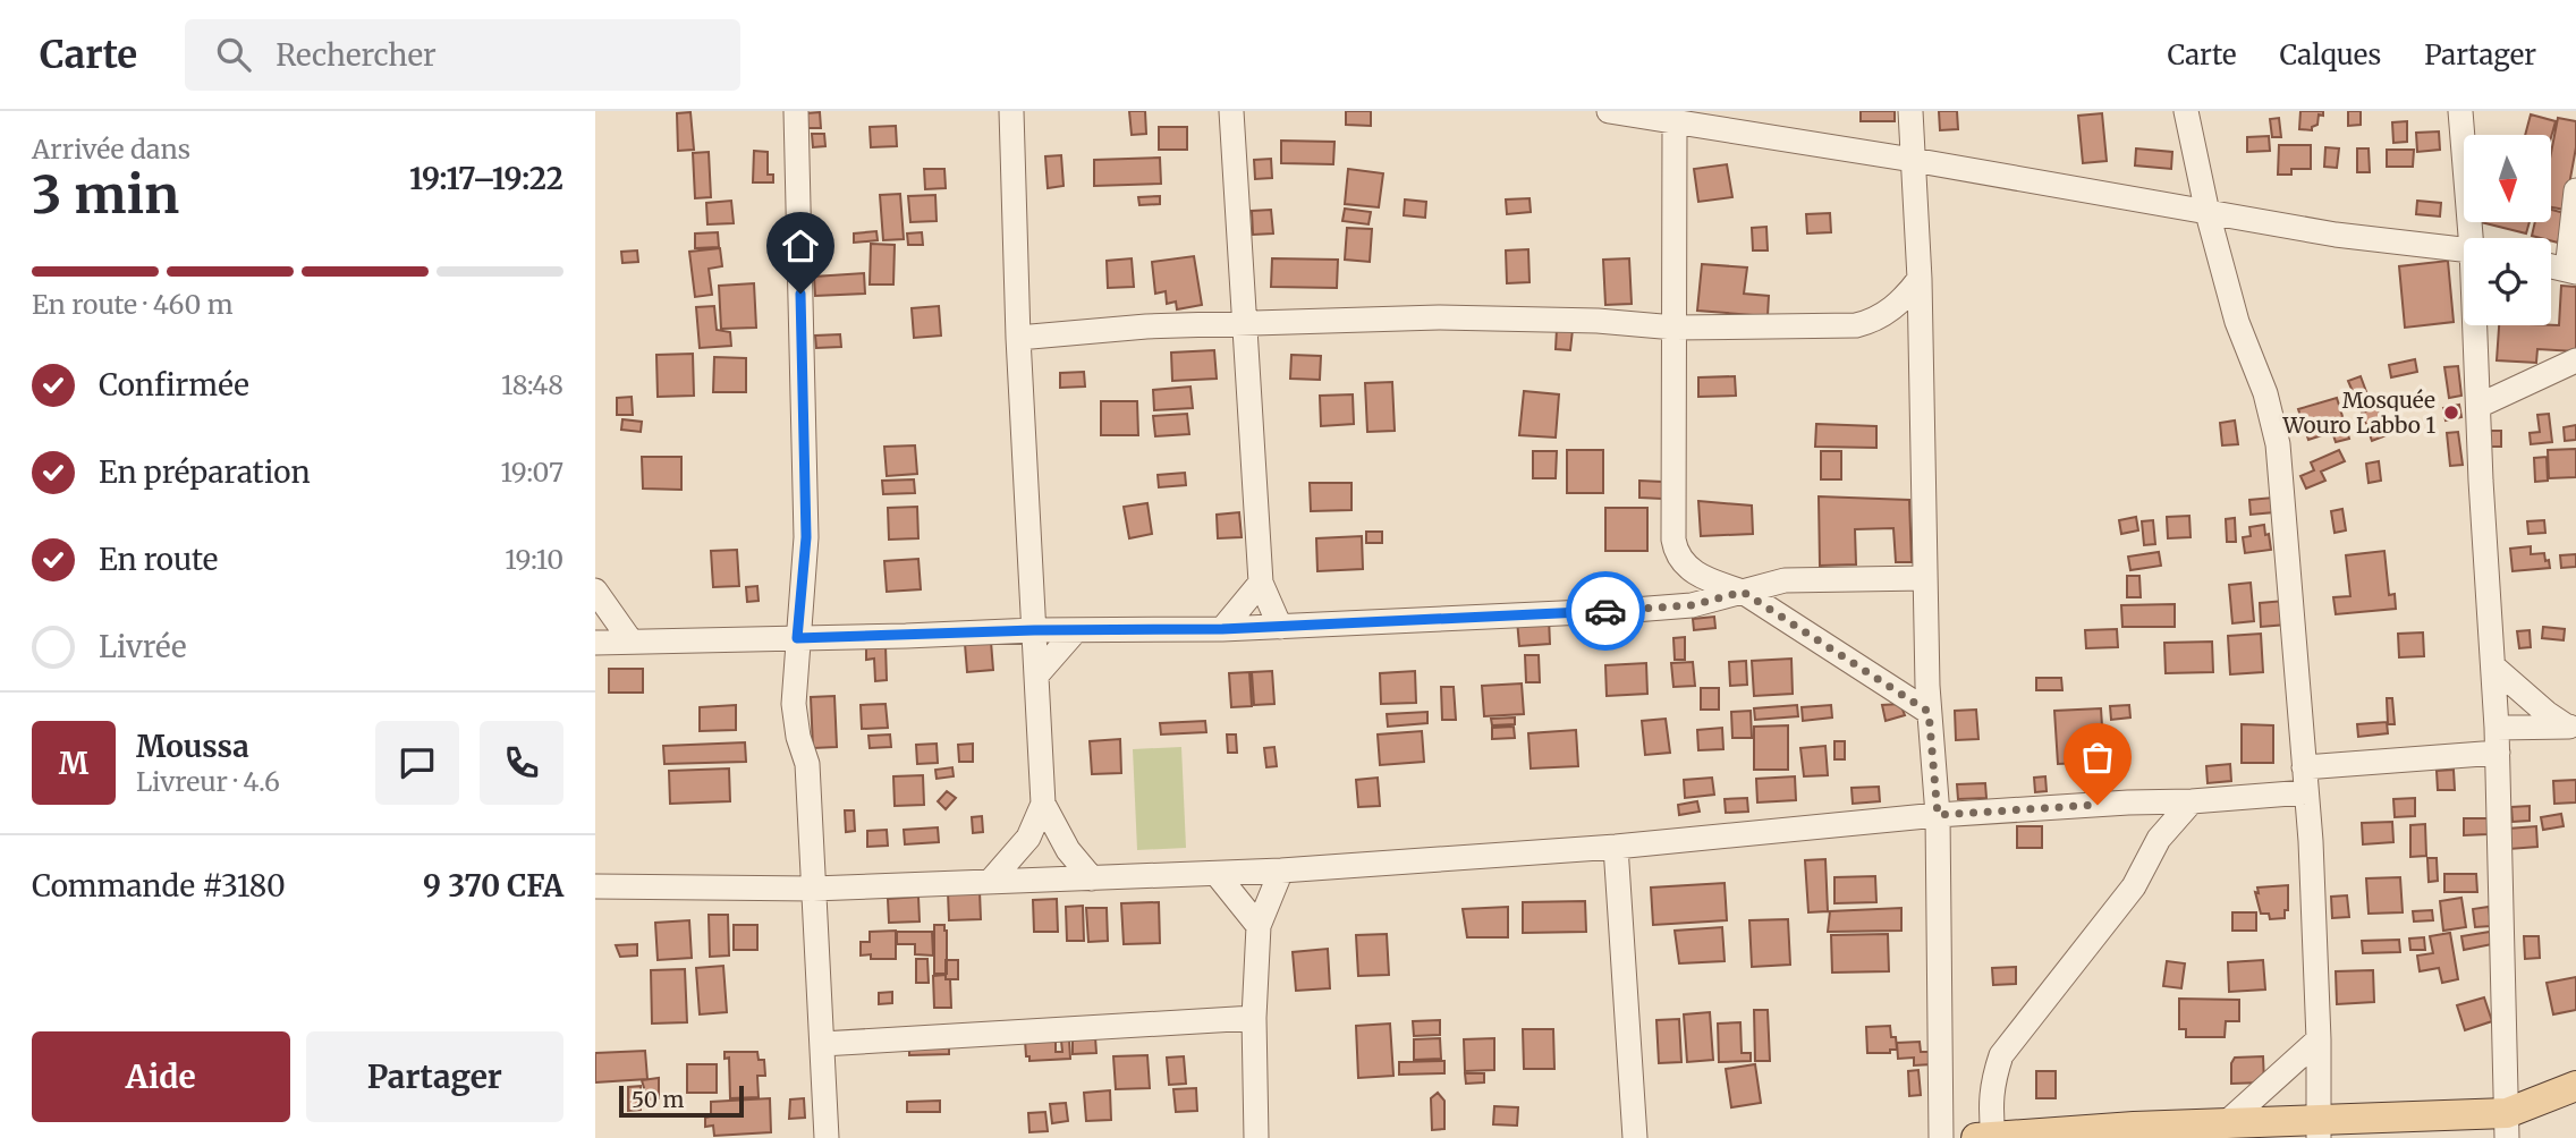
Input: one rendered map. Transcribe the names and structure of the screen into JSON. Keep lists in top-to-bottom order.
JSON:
{
  "places": ["Mosquée Wouro Labbo 1"],
  "scale_bar": "50 m",
  "north": "bottom",
  "page": {
    "header": "Carte",
    "search": "Rechercher",
    "nav": ["Carte", "Calques", "Partager"],
    "heading": ["3 min", "Arrivée dans", "19:17–19:22"],
    "panel": [
      "Moussa",
      "Livreur · 4.6",
      "Commande #3180",
      "9 370 CFA"
    ],
    "bar": "En route · 460 m",
    "list": [
      ["Confirmée", "18:48"],
      ["En préparation", "19:07"],
      ["En route", "19:10"],
      "Livrée"
    ],
    "round": "M",
    "buttons": ["Aide", "Partager"],
    "scale": "50 m"
  }
}
